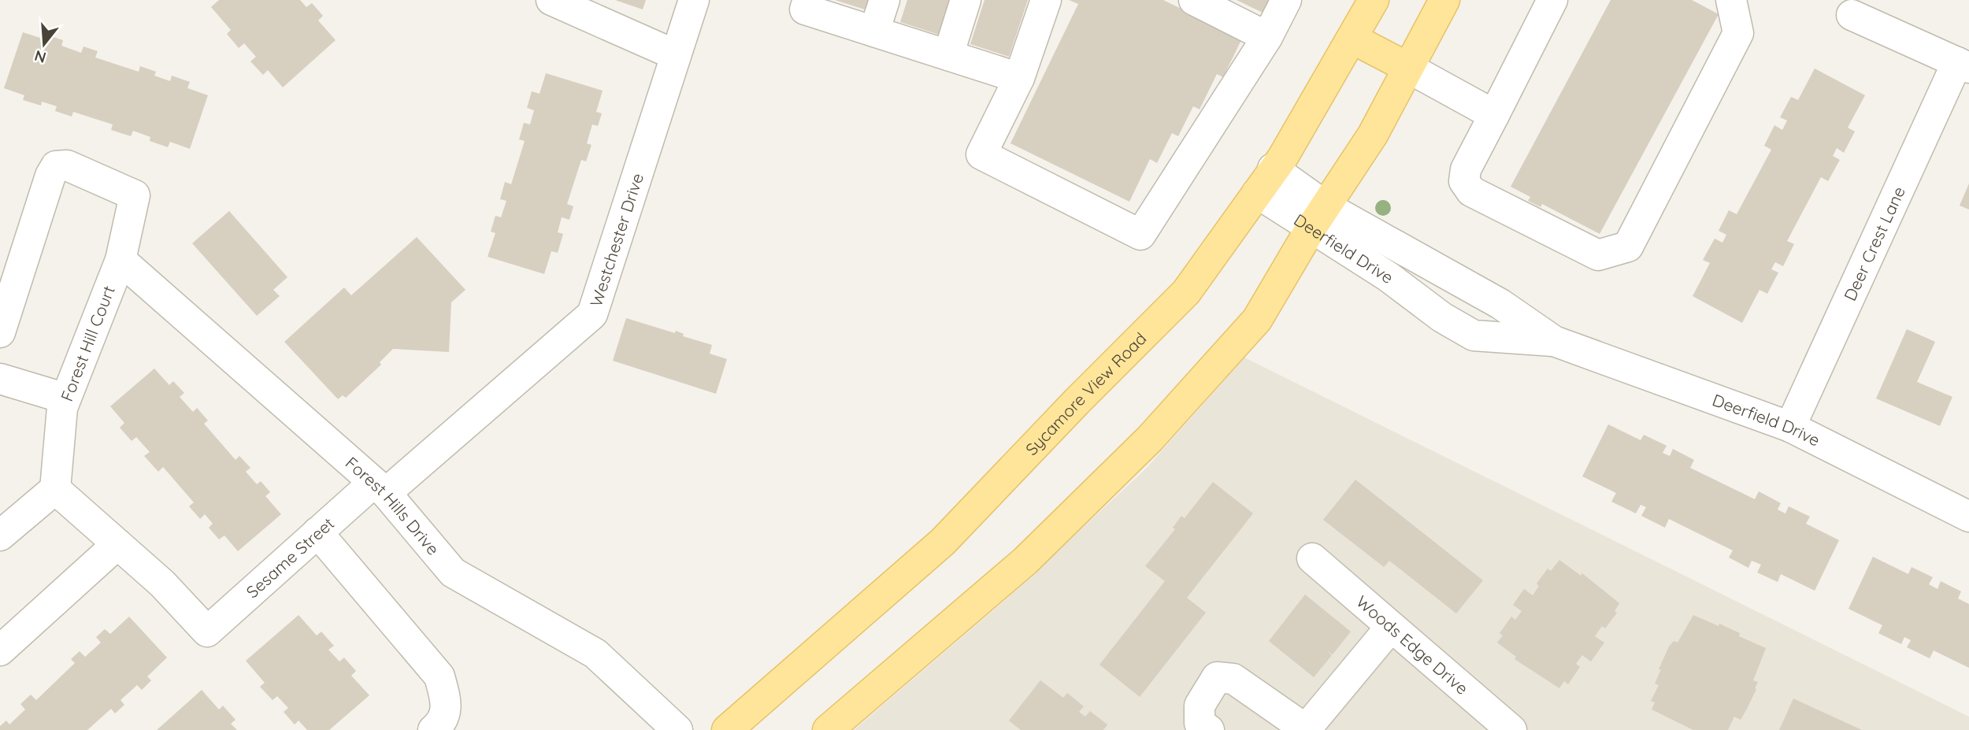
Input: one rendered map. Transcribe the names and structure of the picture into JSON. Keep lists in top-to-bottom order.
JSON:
{
  "streets": {
    "main road": ["Sycamore View Road"],
    "street": [
      "Westchester Drive",
      "Deer Crest Lane",
      "Deerfield Drive",
      "Forest Hill Court",
      "Forest Hills Drive",
      "Sesame Street",
      "Woods Edge Drive"
    ]
  },
  "crossings": [
    ["Westchester Drive", "Forest Hills Drive"],
    ["Westchester Drive", "Sesame Street"],
    ["Deer Crest Lane", "Deerfield Drive"],
    ["Deerfield Drive", "Sycamore View Road"],
    ["Forest Hill Court", "Forest Hills Drive"],
    ["Forest Hills Drive", "Sesame Street"]
  ],
  "north": "bottom"
}
